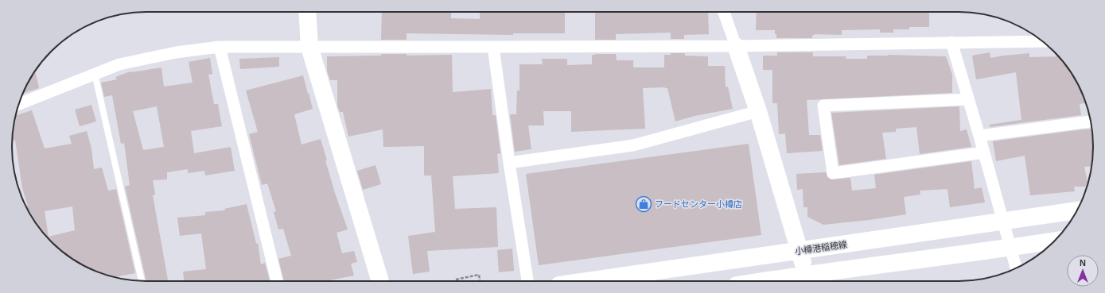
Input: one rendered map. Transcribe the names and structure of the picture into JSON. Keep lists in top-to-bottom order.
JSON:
{
  "streets": {
    "main road": ["小樽港稲穂線"]
  },
  "places": {
    "shop": ["フードセンター小樽店"]
  },
  "north": "top"
}
